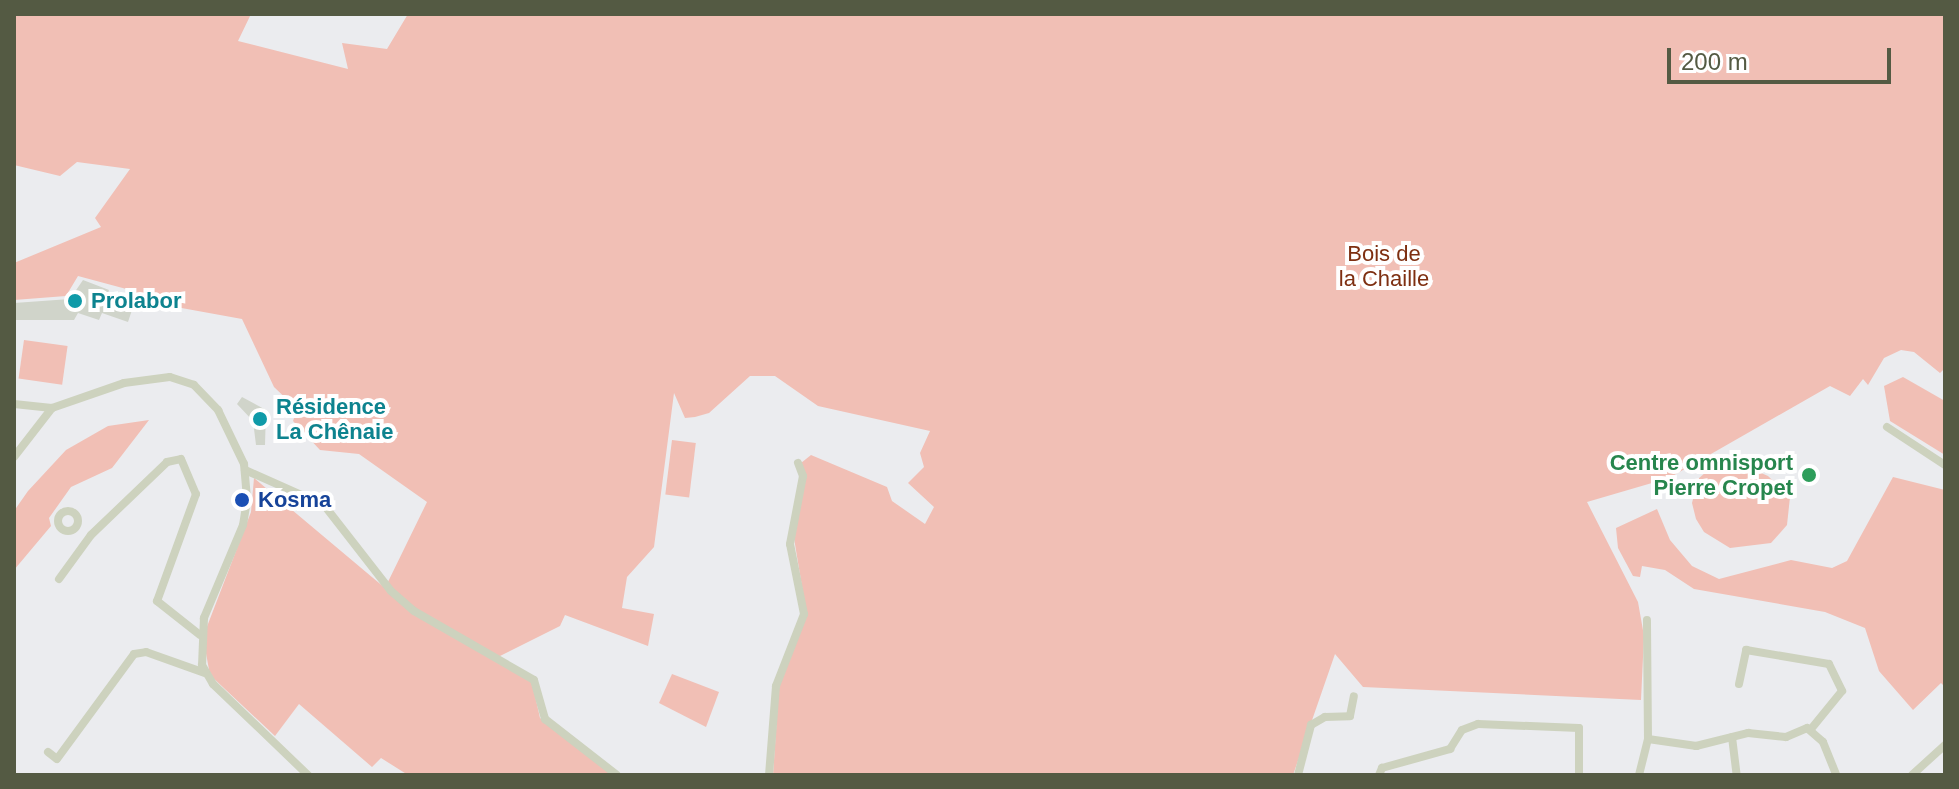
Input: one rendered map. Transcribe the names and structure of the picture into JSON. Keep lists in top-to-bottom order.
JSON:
{
  "parks": ["Bois de la Chaille"],
  "places": [
    "Prolabor",
    "Résidence La Chênaie",
    "Centre omnisport Pierre Cropet",
    "Kosma"
  ],
  "scale_bar": "200 m"
}
